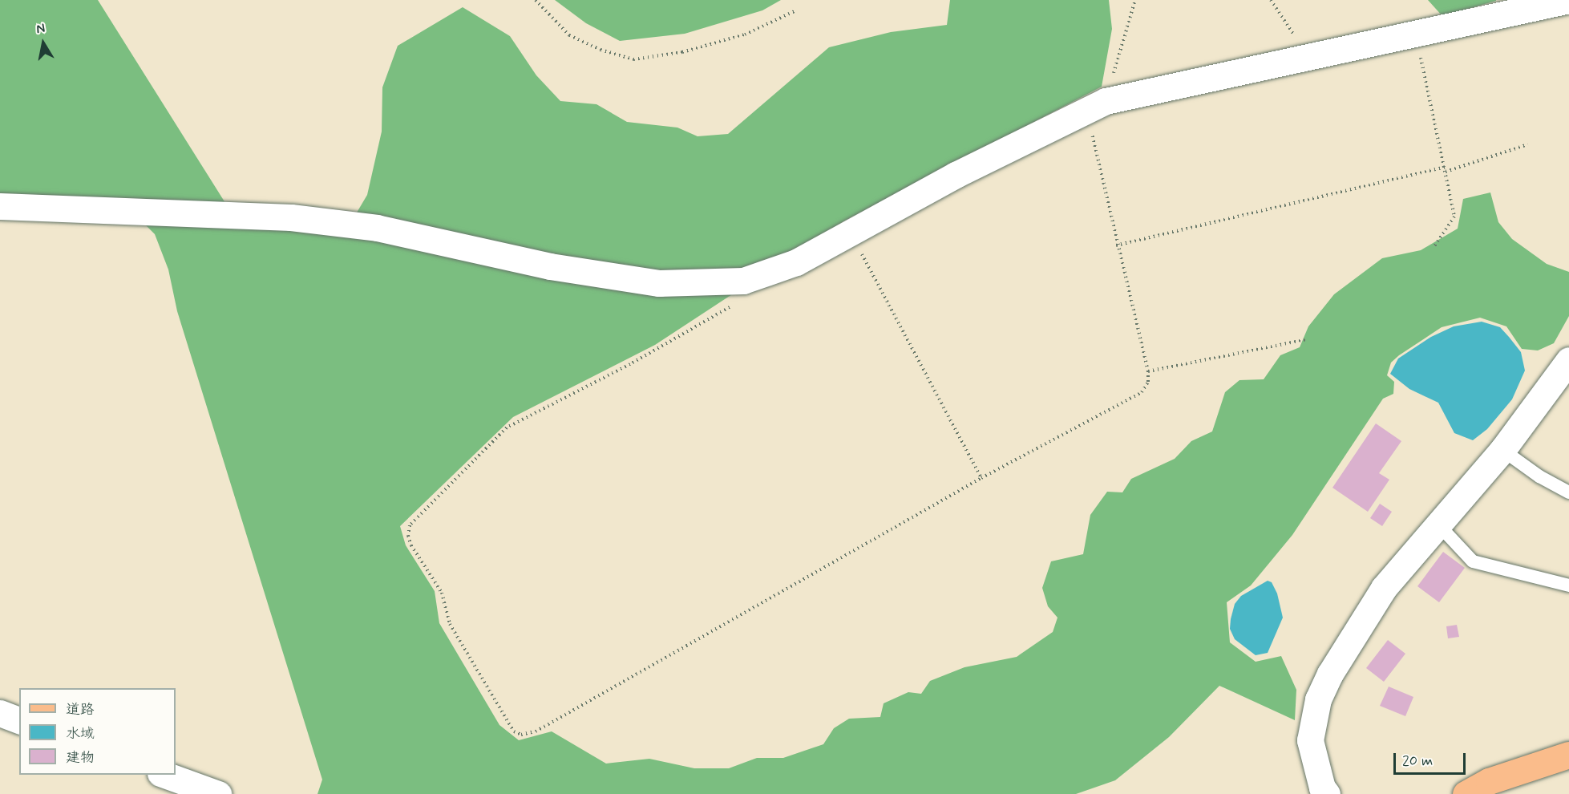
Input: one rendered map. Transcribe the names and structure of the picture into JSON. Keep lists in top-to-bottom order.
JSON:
{
  "legend": ["道路", "水域", "建物"],
  "scale_bar": "20 m",
  "north": "top"
}
